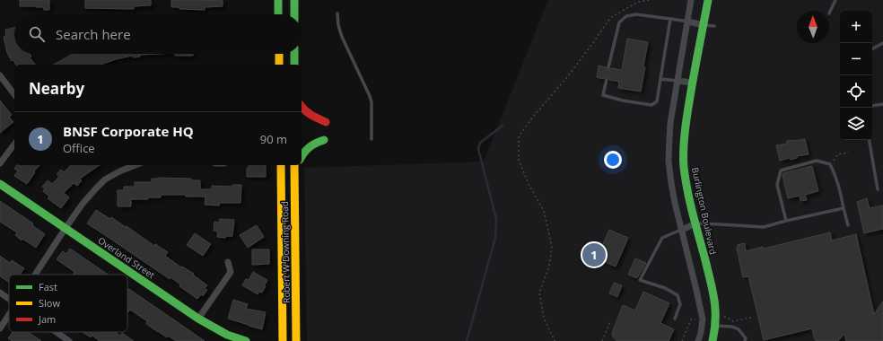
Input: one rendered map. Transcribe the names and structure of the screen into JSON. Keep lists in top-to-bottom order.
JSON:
{
  "streets": {
    "street": ["Burlington Boulevard", "Robert W Downing Road", "Overland Street"]
  },
  "legend": ["Fast", "Slow", "Jam"],
  "north": "top",
  "page": {
    "map_buttons": ["+", "−"],
    "search": "Search here",
    "heading": "Nearby",
    "list": [
      {
        "mark": "1",
        "name": "BNSF Corporate HQ",
        "note": "Office",
        "value": "90 m"
      }
    ],
    "pins": "1"
  }
}
